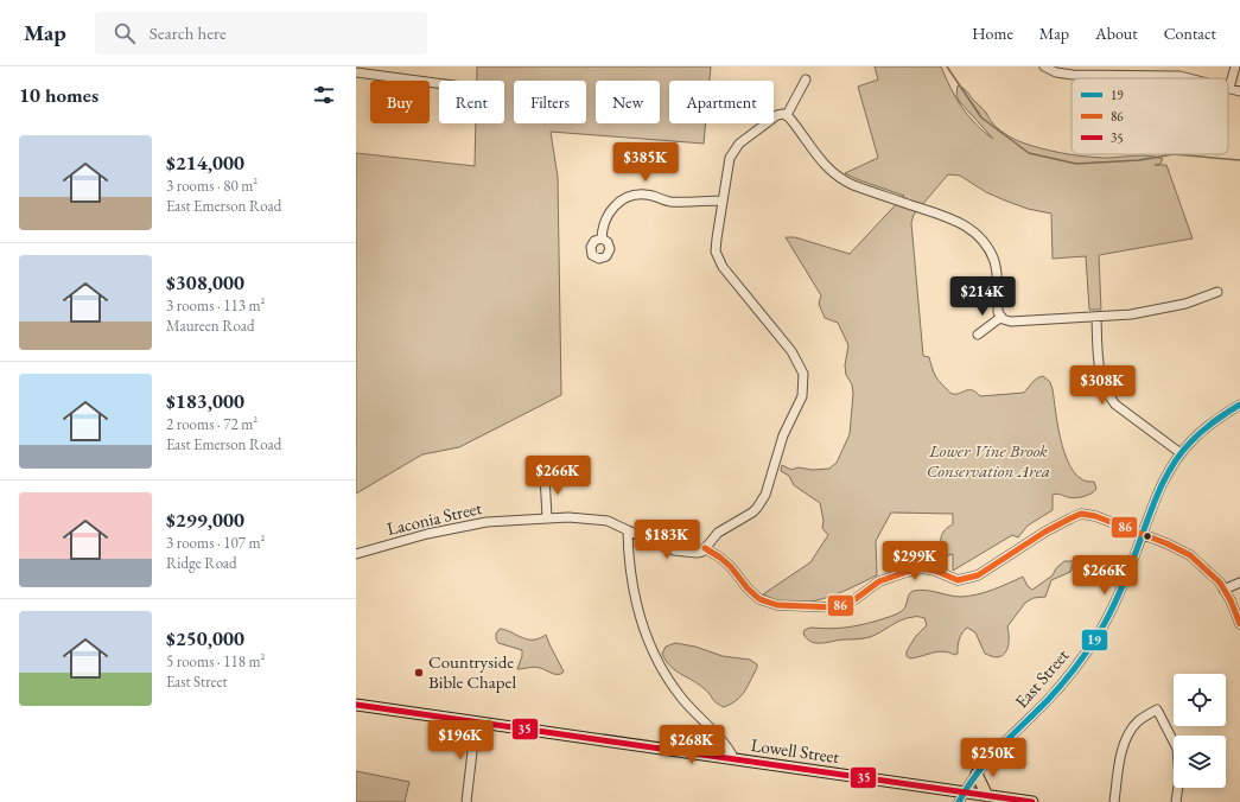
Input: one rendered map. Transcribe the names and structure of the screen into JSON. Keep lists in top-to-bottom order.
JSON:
{
  "streets": {
    "main road": ["Lowell Street"],
    "street": ["Laconia Street", "East Street"]
  },
  "crossings": [
    ["East Street", "Lowell Street"]
  ],
  "parks": ["Lower Vine Brook Conservation Area"],
  "places": ["Countryside Bible Chapel"],
  "lines": ["transit line 19", "transit line 86", "transit line 35"],
  "legend": ["19", "86", "35"],
  "page": {
    "header": "Map",
    "search": "Search here",
    "nav": [
      "Home",
      "Map",
      "About",
      "Contact"
    ],
    "heading": "10 homes",
    "chip": [
      "Buy",
      "Rent",
      "Filters",
      "New",
      "Apartment"
    ],
    "list": [
      {
        "name": "$214,000",
        "note": "3 rooms · 80 m² · East Emerson Road"
      },
      {
        "name": "$308,000",
        "note": "3 rooms · 113 m² · Maureen Road"
      },
      {
        "name": "$183,000",
        "note": "2 rooms · 72 m² · East Emerson Road"
      },
      {
        "name": "$299,000",
        "note": "3 rooms · 107 m² · Ridge Road"
      },
      {
        "name": "$250,000",
        "note": "5 rooms · 118 m² · East Street"
      }
    ],
    "price": [
      "$385K",
      "$214K",
      "$308K",
      "$266K",
      "$183K",
      "$299K",
      "$266K",
      "$196K",
      "$268K",
      "$250K"
    ]
  }
}
